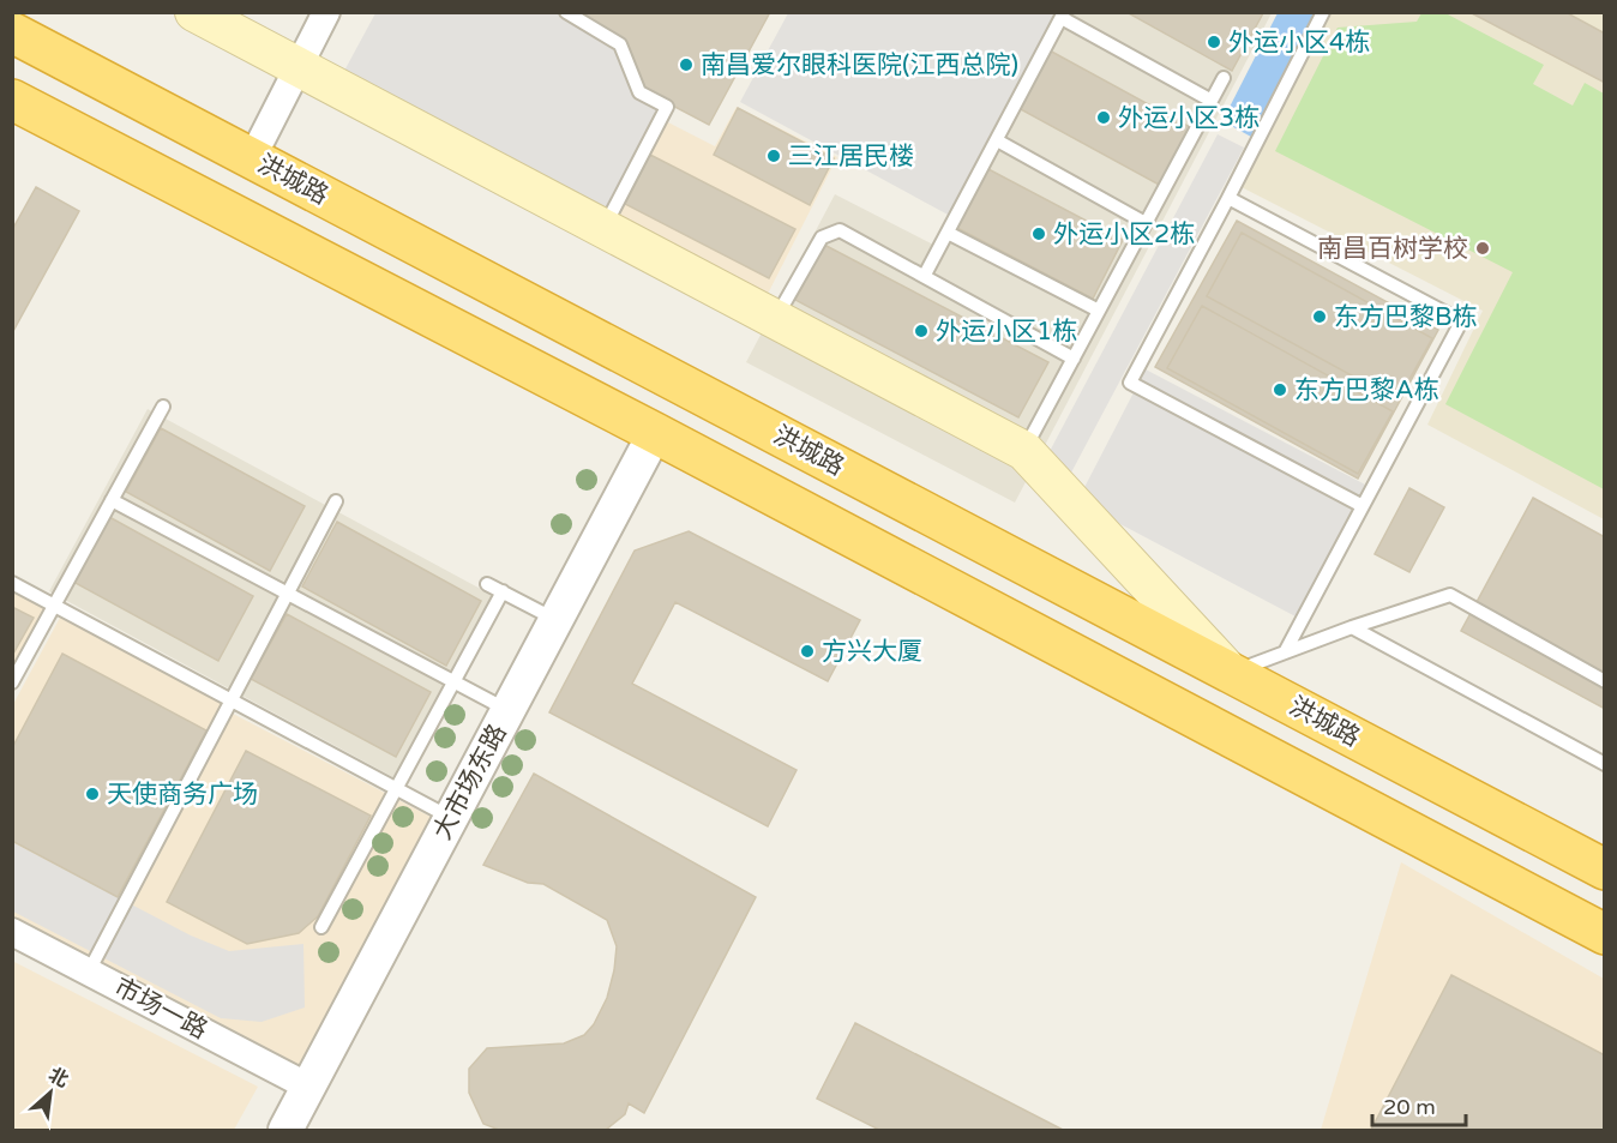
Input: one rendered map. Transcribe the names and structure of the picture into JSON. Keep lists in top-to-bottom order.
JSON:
{
  "streets": {
    "highway": ["洪城路"],
    "street": ["大市场东路", "市场一路"]
  },
  "crossings": [
    ["大市场东路", "市场一路"]
  ],
  "places": [
    "外运小区4栋",
    "南昌爱尔眼科医院(江西总院)",
    "外运小区3栋",
    "三江居民楼",
    "外运小区2栋",
    "南昌百树学校",
    "东方巴黎B栋",
    "外运小区1栋",
    "东方巴黎A栋",
    "方兴大厦",
    "天使商务广场"
  ],
  "scale_bar": "20 m",
  "north": "top right"
}
